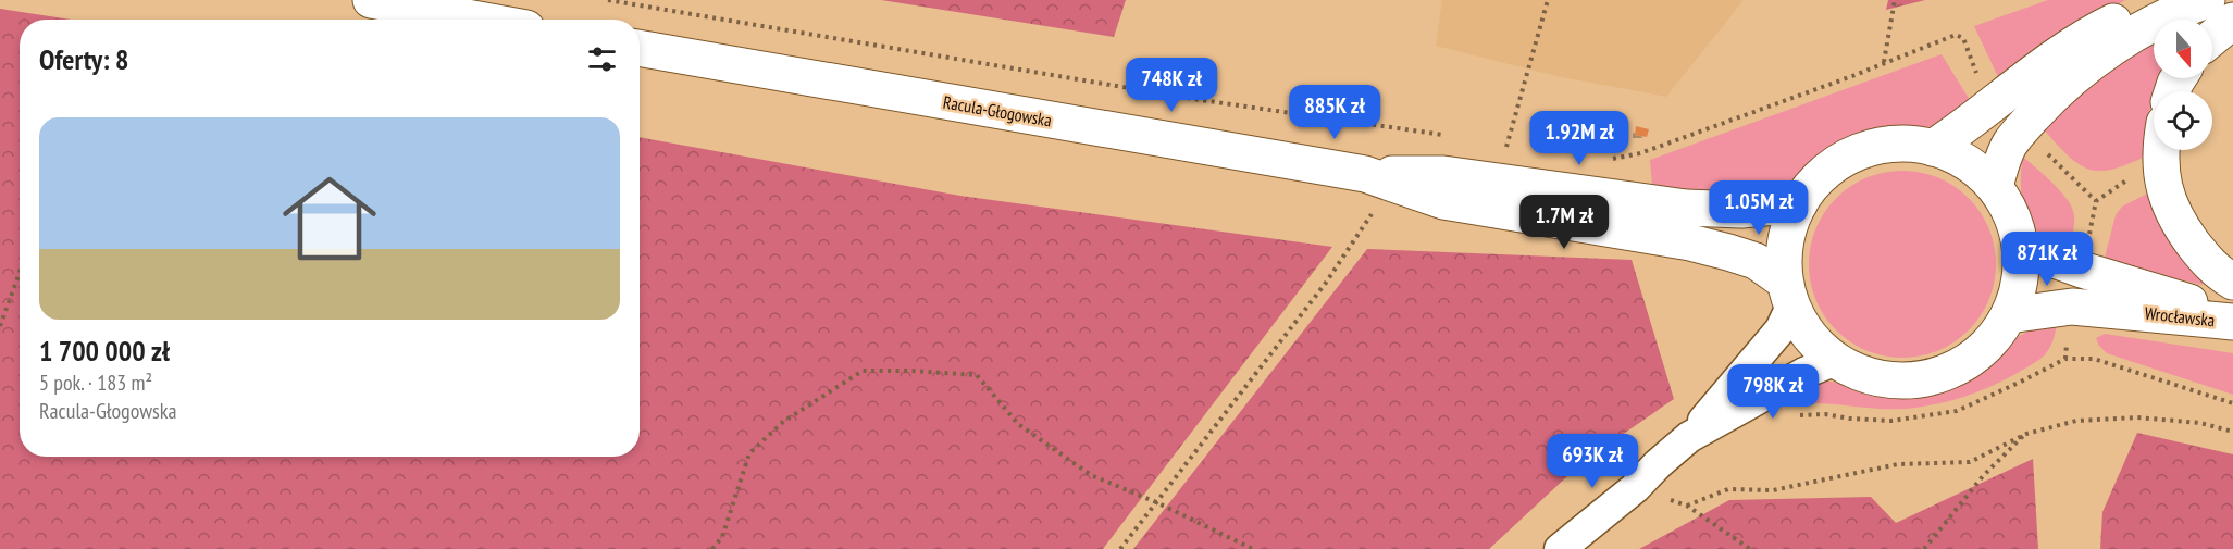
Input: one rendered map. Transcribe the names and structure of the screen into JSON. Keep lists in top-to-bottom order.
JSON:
{
  "streets": {
    "main road": ["Racula-Głogowska", "Wrocławska"]
  },
  "north": "bottom",
  "page": {
    "heading": "Oferty: 8",
    "price": [
      "748K zł",
      "885K zł",
      "1.92M zł",
      "1.05M zł",
      "1.7M zł",
      "871K zł",
      "798K zł",
      "693K zł"
    ],
    "list": [
      {
        "name": "1 700 000 zł",
        "note": "5 pok. · 183 m² · Racula-Głogowska"
      }
    ]
  }
}
